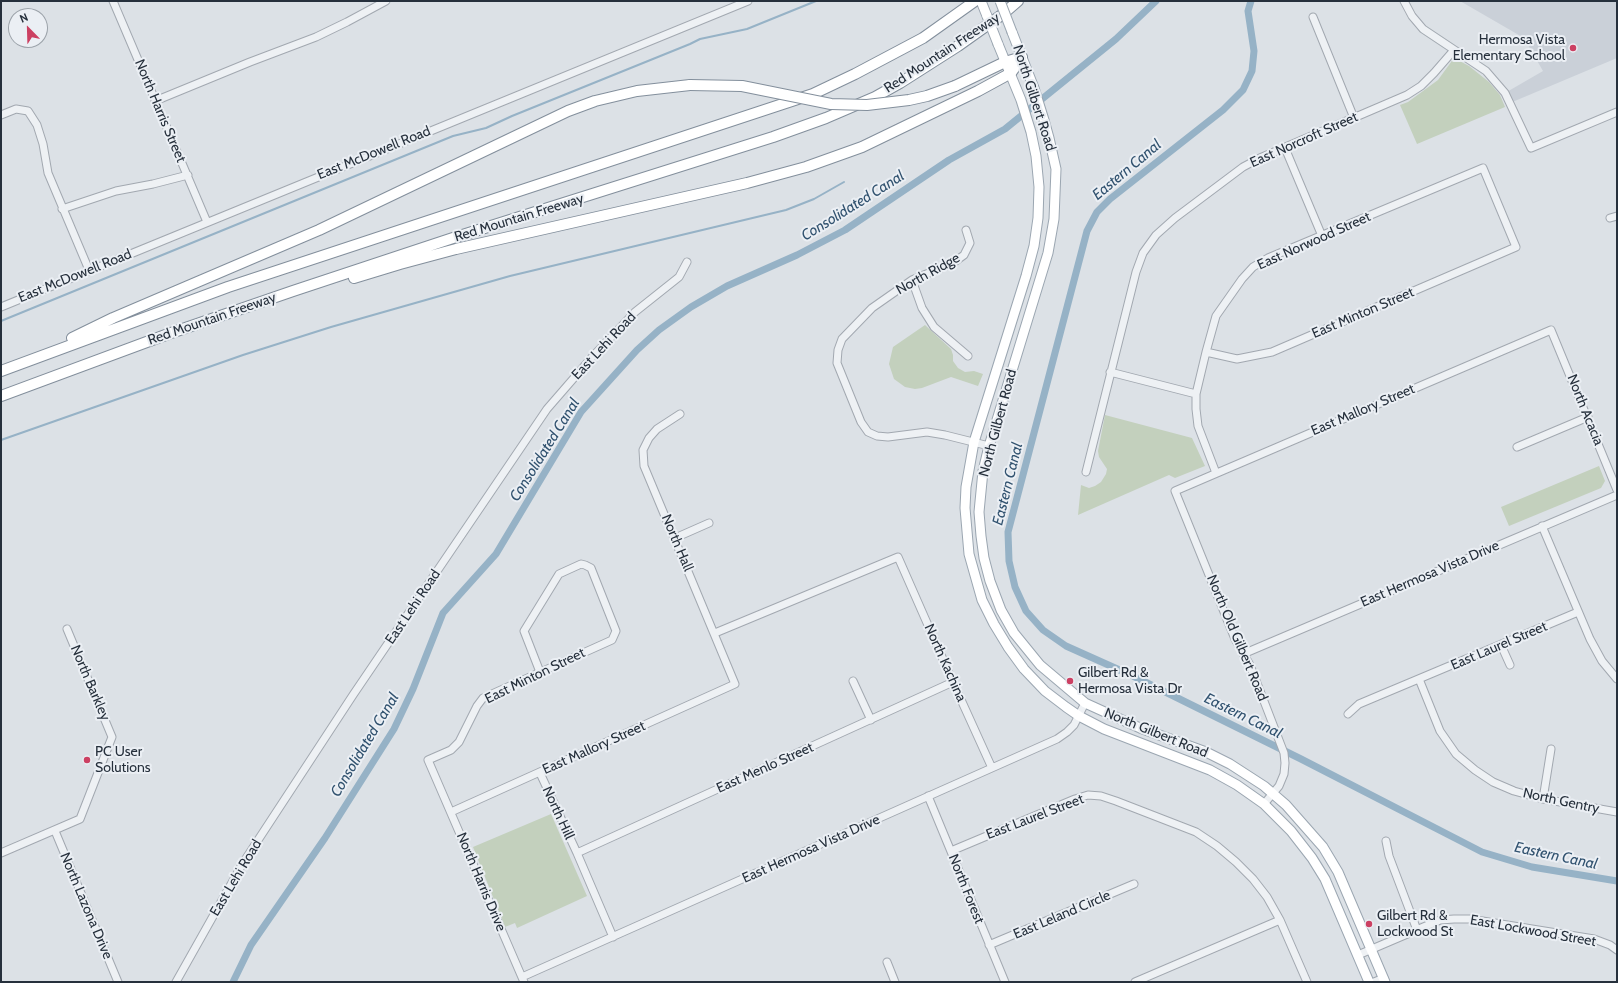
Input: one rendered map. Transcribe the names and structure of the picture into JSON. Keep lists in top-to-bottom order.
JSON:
{
  "streets": {
    "highway": ["Red Mountain Freeway"],
    "main road": ["North Gilbert Road"],
    "street": [
      "North Harris Street",
      "East Norcroft Street",
      "East McDowell Road",
      "East Norwood Street",
      "North Ridge",
      "East Minton Street",
      "East Lehi Road",
      "East Mallory Street",
      "North Acacia",
      "North Hall",
      "East Hermosa Vista Drive",
      "North Old Gilbert Road",
      "East Laurel Street",
      "North Kachina",
      "North Barkley",
      "East Menlo Street",
      "North Gentry",
      "North Hill",
      "North Harris Drive",
      "North Forest",
      "North Lazona Drive",
      "East Leland Circle",
      "East Lockwood Street"
    ]
  },
  "crossings": [
    ["North Gilbert Road", "North Ridge"],
    ["North Gilbert Road", "East Hermosa Vista Drive"],
    ["North Gilbert Road", "North Old Gilbert Road"],
    ["North Gilbert Road", "East Lockwood Street"],
    ["North Harris Street", "East McDowell Road"],
    ["East Norwood Street", "East Minton Street"],
    ["East Norwood Street", "East Mallory Street"],
    ["East Minton Street", "North Harris Drive"],
    ["East Mallory Street", "North Acacia"],
    ["East Mallory Street", "North Hall"],
    ["East Mallory Street", "North Old Gilbert Road"],
    ["East Mallory Street", "North Hill"],
    ["East Mallory Street", "North Harris Drive"],
    ["North Hall", "North Kachina"],
    ["East Hermosa Vista Drive", "North Old Gilbert Road"],
    ["East Hermosa Vista Drive", "North Kachina"],
    ["East Hermosa Vista Drive", "North Hill"],
    ["East Hermosa Vista Drive", "North Harris Drive"],
    ["East Hermosa Vista Drive", "North Forest"],
    ["East Laurel Street", "North Gentry"],
    ["East Laurel Street", "North Forest"],
    ["North Kachina", "East Menlo Street"],
    ["North Barkley", "North Lazona Drive"],
    ["East Menlo Street", "North Hill"],
    ["North Forest", "East Leland Circle"]
  ],
  "water": ["Eastern Canal", "Consolidated Canal"],
  "places": [
    "Hermosa Vista Elementary School",
    "Gilbert Rd & Hermosa Vista Dr",
    "PC User Solutions",
    "Gilbert Rd & Lockwood St"
  ],
  "north": "top left"
}
